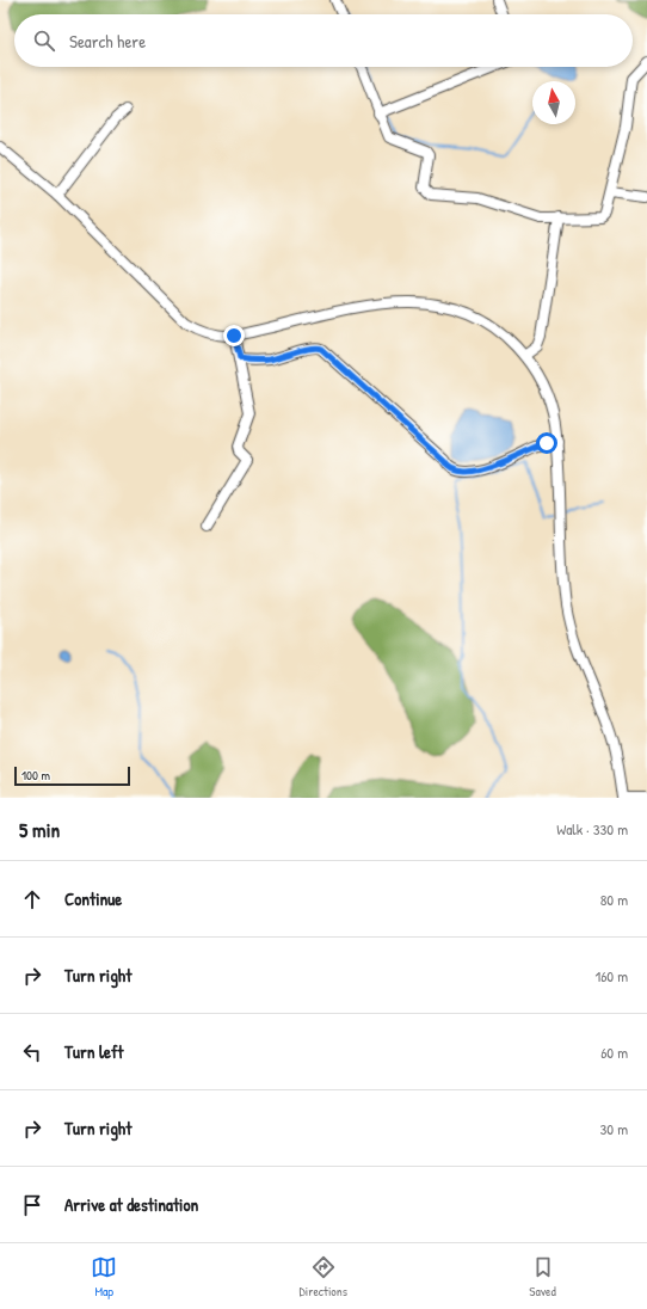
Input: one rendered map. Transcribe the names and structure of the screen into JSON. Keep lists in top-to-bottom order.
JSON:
{
  "scale_bar": "100 m",
  "north": "top",
  "page": {
    "search": "Search here",
    "scale": "100 m",
    "heading": ["5 min", "Walk · 330 m"],
    "list": [
      ["Continue", "80 m"],
      ["Turn right", "160 m"],
      ["Turn left", "60 m"],
      ["Turn right", "30 m"],
      "Arrive at destination"
    ],
    "nav": ["Map", "Directions", "Saved"]
  }
}
